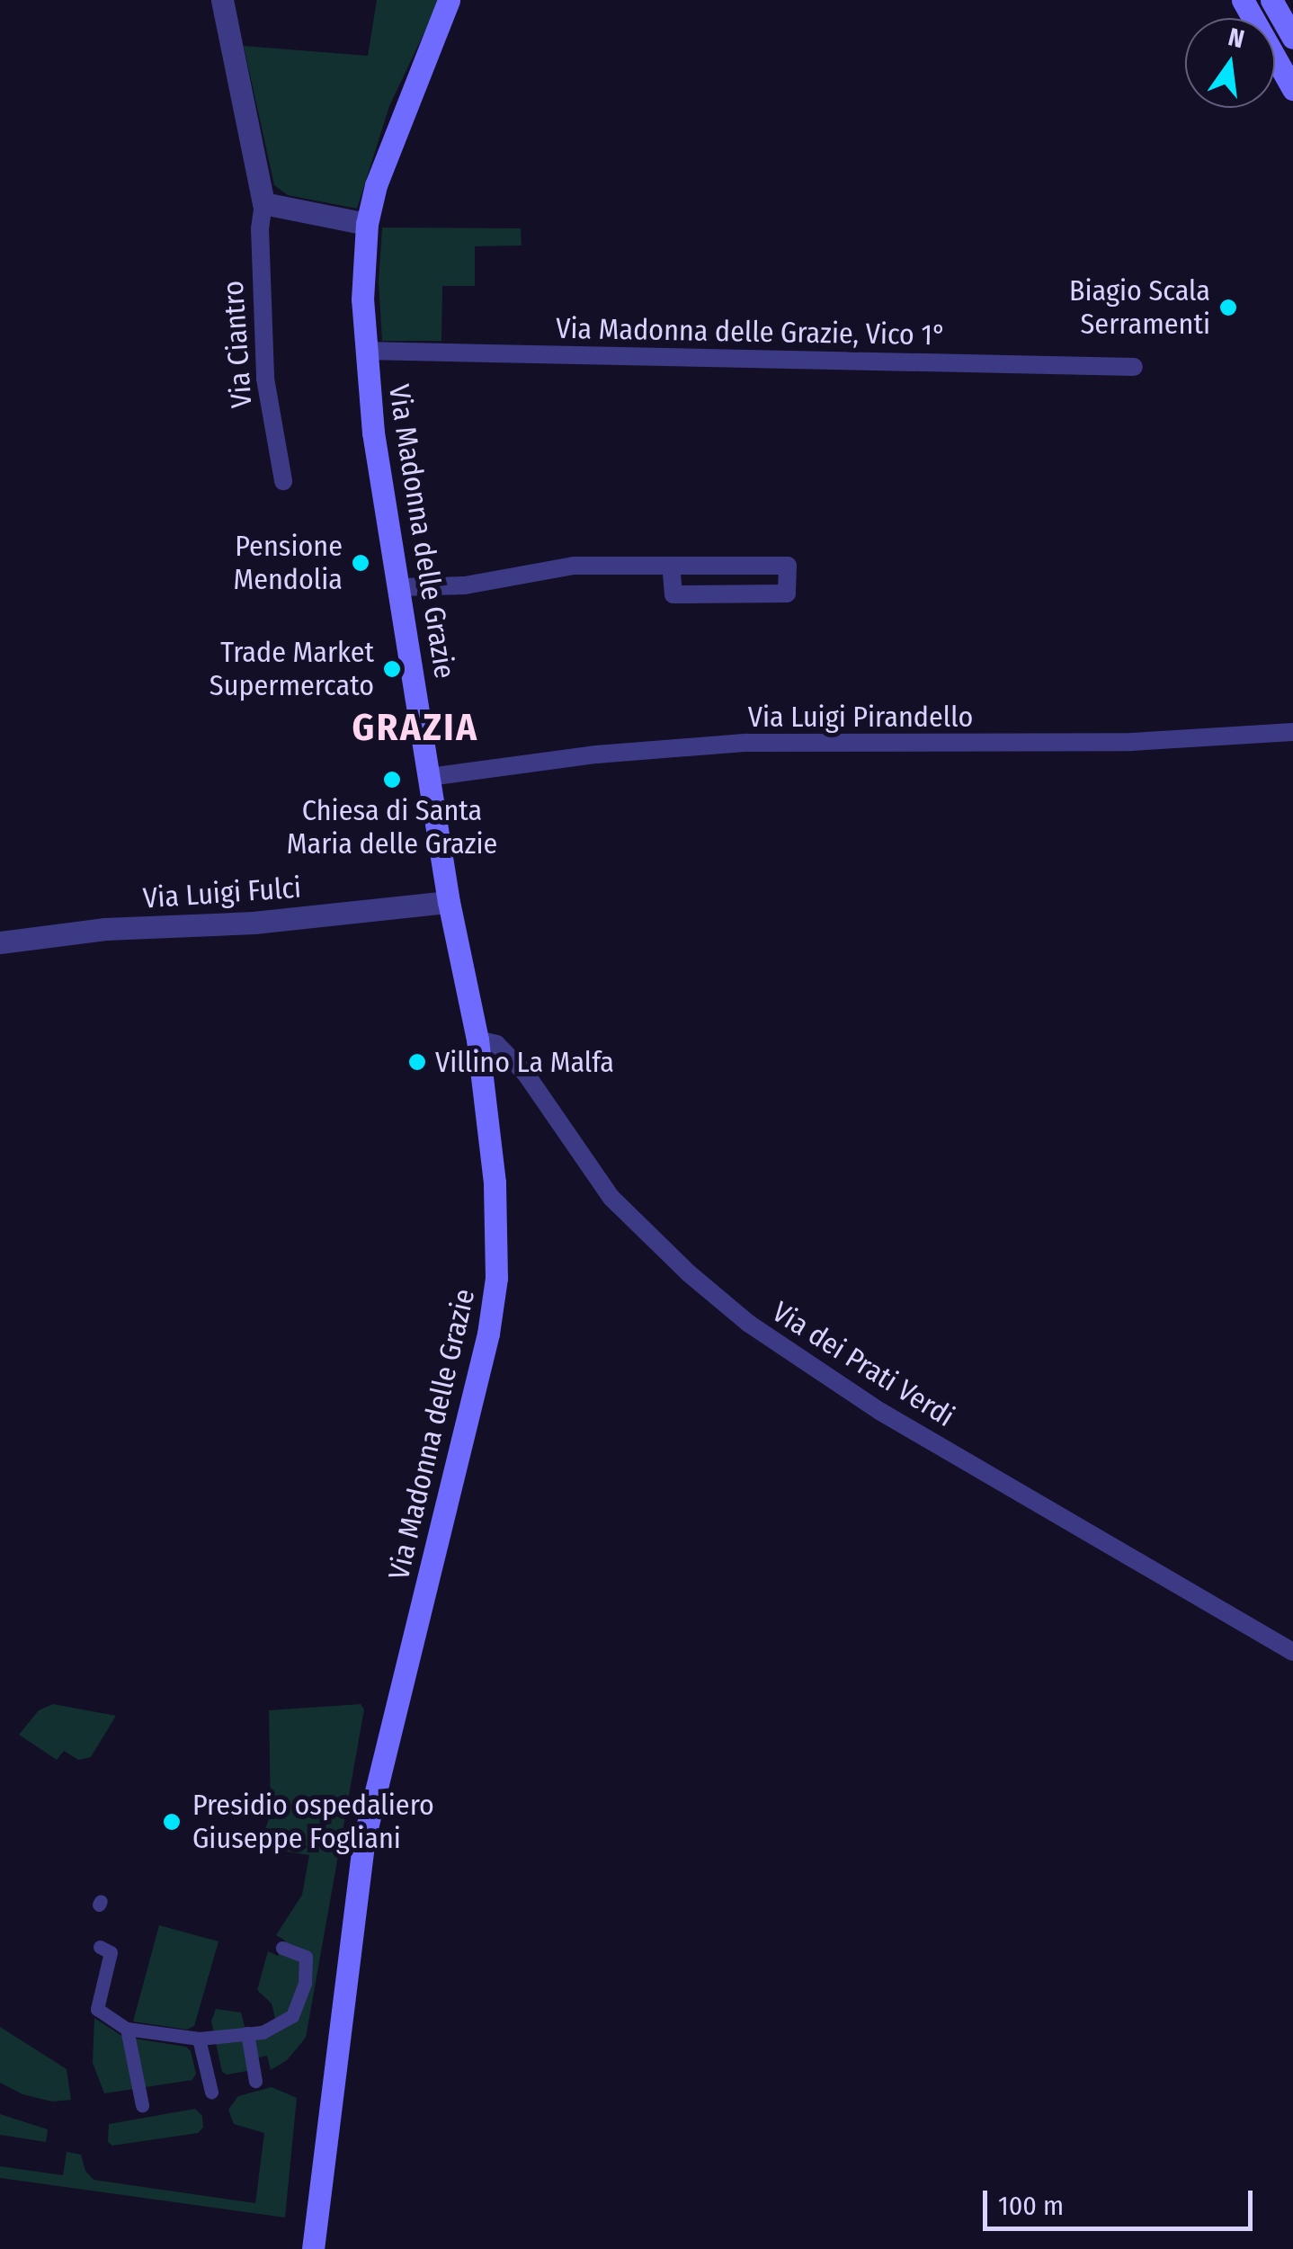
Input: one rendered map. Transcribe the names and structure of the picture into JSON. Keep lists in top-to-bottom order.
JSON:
{
  "streets": {
    "main road": ["Via Madonna delle Grazie"],
    "street": [
      "Via Madonna delle Grazie, Vico 1°",
      "Via Ciantro",
      "Via Luigi Pirandello",
      "Via Luigi Fulci",
      "Via dei Prati Verdi"
    ]
  },
  "crossings": [
    ["Via Madonna delle Grazie, Vico 1°", "Via Madonna delle Grazie"],
    ["Via Madonna delle Grazie", "Via Luigi Pirandello"],
    ["Via Madonna delle Grazie", "Via Luigi Fulci"],
    ["Via Madonna delle Grazie", "Via dei Prati Verdi"]
  ],
  "districts": ["GRAZIA"],
  "places": [
    "Biagio Scala Serramenti",
    "Pensione Mendolia",
    "Trade Market Supermercato",
    "Chiesa di Santa Maria delle Grazie",
    "Villino La Malfa",
    "Presidio ospedaliero Giuseppe Fogliani"
  ],
  "scale_bar": "100 m",
  "north": "top"
}
